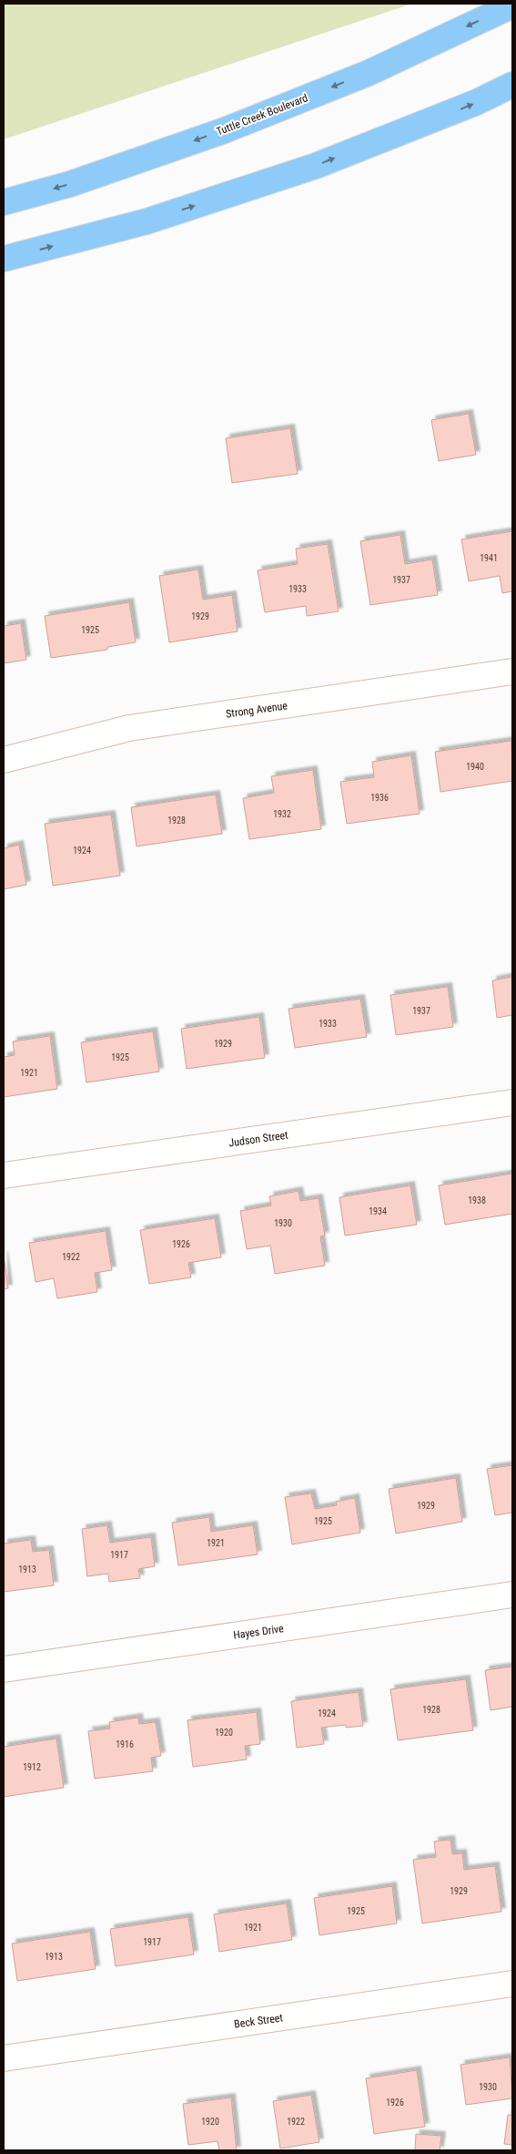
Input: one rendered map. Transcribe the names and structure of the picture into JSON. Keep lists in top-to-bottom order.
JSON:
{
  "streets": {
    "highway": ["Tuttle Creek Boulevard"],
    "street": [
      "Strong Avenue",
      "Judson Street",
      "Hayes Drive",
      "Beck Street"
    ]
  },
  "house_numbers": [
    "1941",
    "1937",
    "1933",
    "1929",
    "1925",
    "1940",
    "1936",
    "1932",
    "1928",
    "1924",
    "1937",
    "1933",
    "1929",
    "1925",
    "1921",
    "1938",
    "1934",
    "1930",
    "1926",
    "1922",
    "1929",
    "1925",
    "1921",
    "1917",
    "1913",
    "1928",
    "1924",
    "1920",
    "1916",
    "1912",
    "1929",
    "1925",
    "1921",
    "1917",
    "1913",
    "1930",
    "1926",
    "1920",
    "1922"
  ]
}
